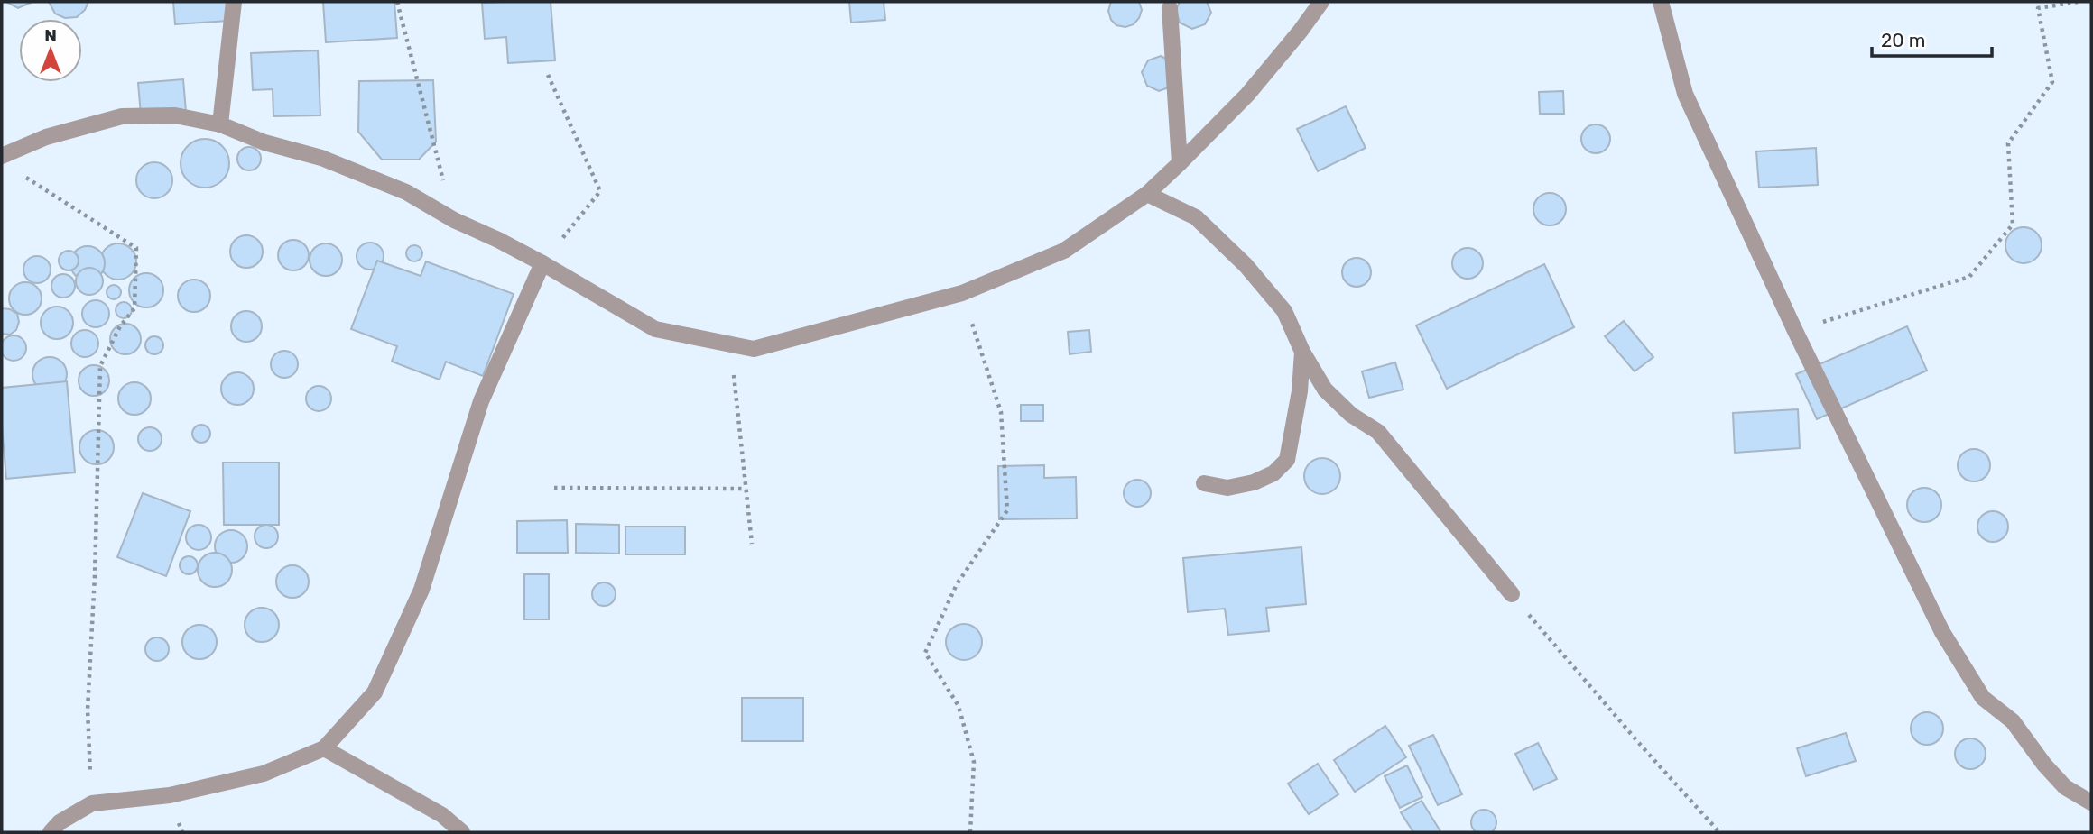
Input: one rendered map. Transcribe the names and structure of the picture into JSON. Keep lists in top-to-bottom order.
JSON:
{
  "scale_bar": "20 m",
  "north": "top"
}
